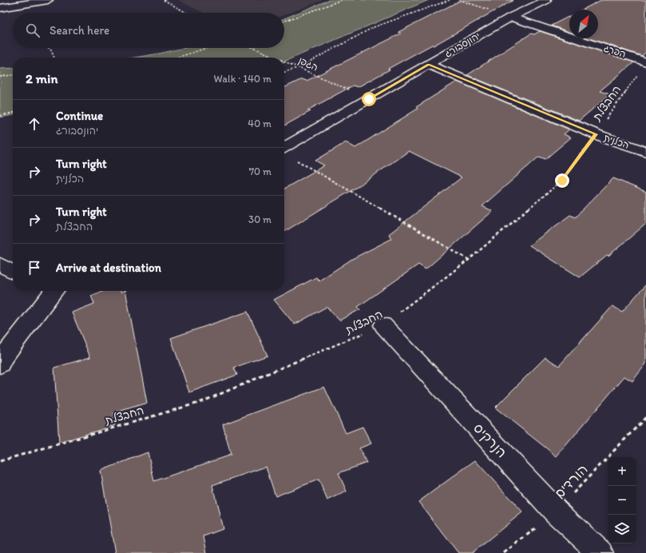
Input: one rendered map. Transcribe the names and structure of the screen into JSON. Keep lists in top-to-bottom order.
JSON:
{
  "streets": {
    "street": [
      "יהונסבורג",
      "הפרג",
      "הכלנית",
      "הנרקיס"
    ],
    "path": ["הגפן", "החבצלת", "הורדים"]
  },
  "crossings": [
    ["יהונסבורג", "הפרג"],
    ["יהונסבורג", "הגפן"],
    ["יהונסבורג", "הכלנית"],
    ["החבצלת", "הכלנית"],
    ["החבצלת", "הנרקיס"],
    ["הנרקיס", "הורדים"]
  ],
  "north": "top right",
  "page": {
    "search": "Search here",
    "heading": ["2 min", "Walk · 140 m"],
    "list": [
      ["Continue", "יהונסבורג", "40 m"],
      ["Turn right", "הכלנית", "70 m"],
      ["Turn right", "החבצלת", "30 m"],
      "Arrive at destination"
    ],
    "map_buttons": ["+", "−"]
  }
}
